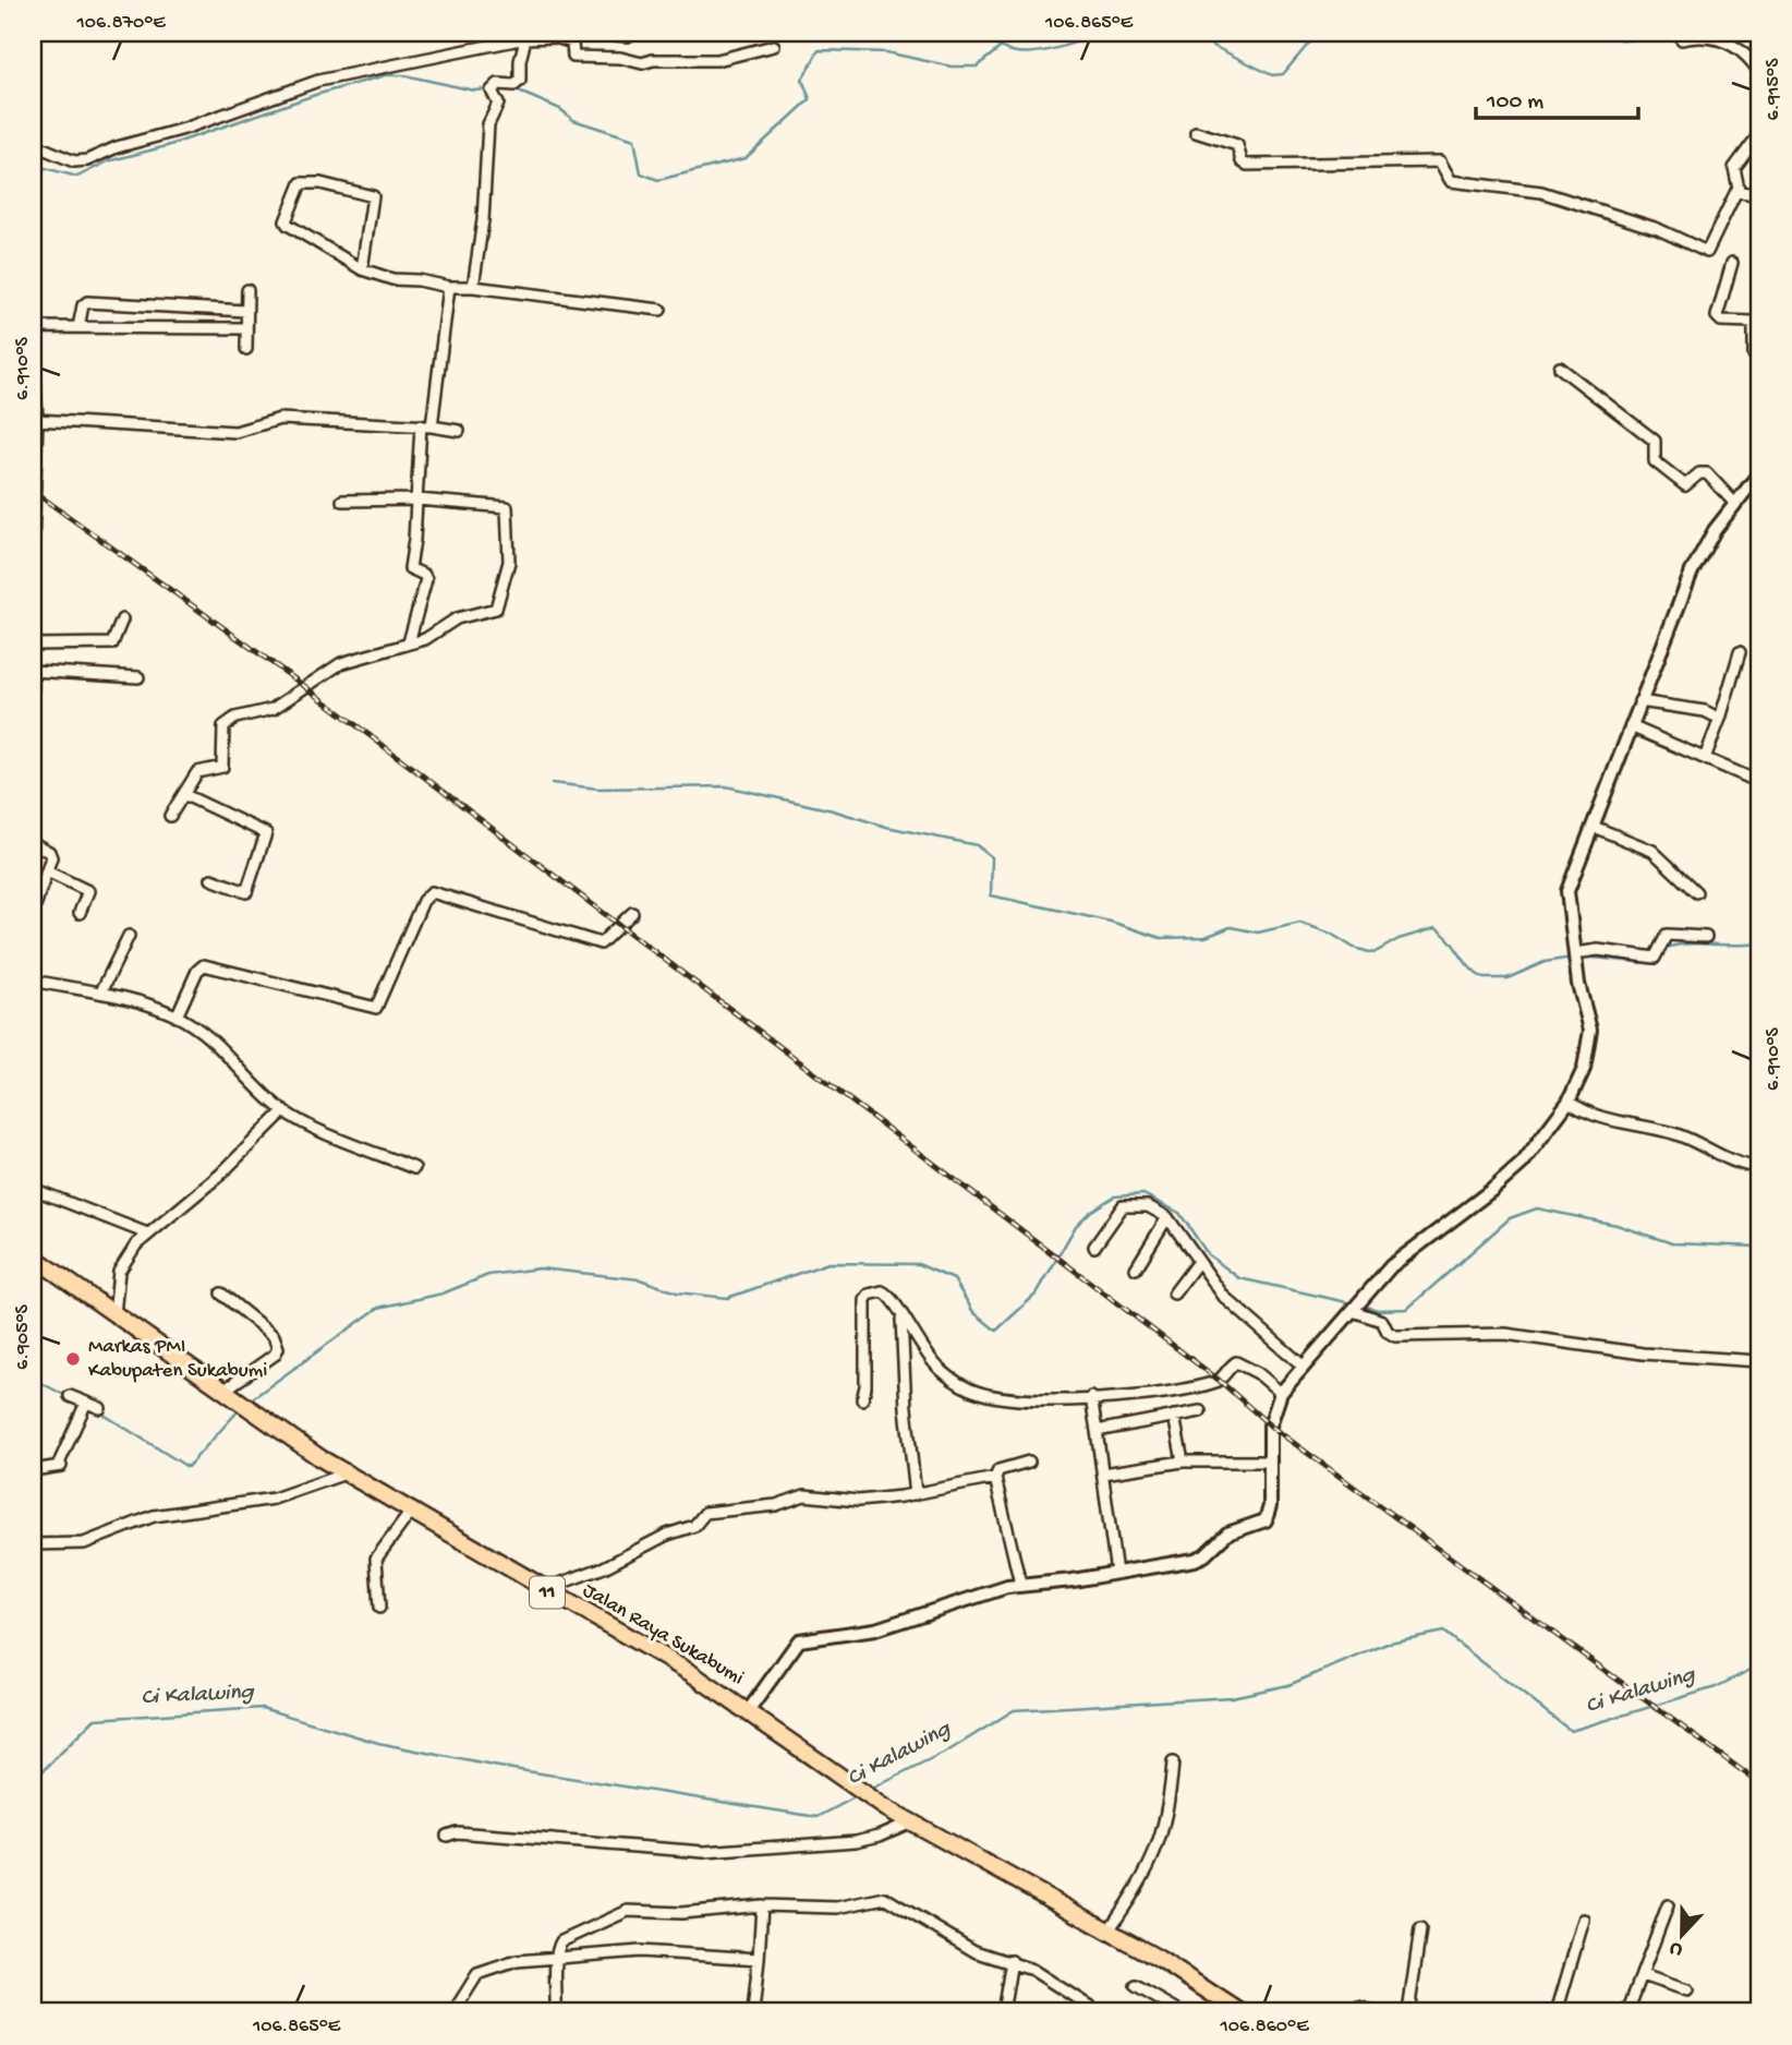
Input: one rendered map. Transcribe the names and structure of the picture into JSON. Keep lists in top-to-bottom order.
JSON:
{
  "streets": {
    "highway": ["11", "Jalan Raya Sukabumi"]
  },
  "water": ["Ci Kalawing"],
  "places": ["Markas PMI Kabupaten Sukabumi"],
  "scale_bar": "100 m",
  "north": "bottom",
  "coordinates": [
    "106.870°E",
    "106.865°E",
    "6.915°S",
    "6.910°S",
    "6.905°S",
    "106.860°E"
  ]
}
